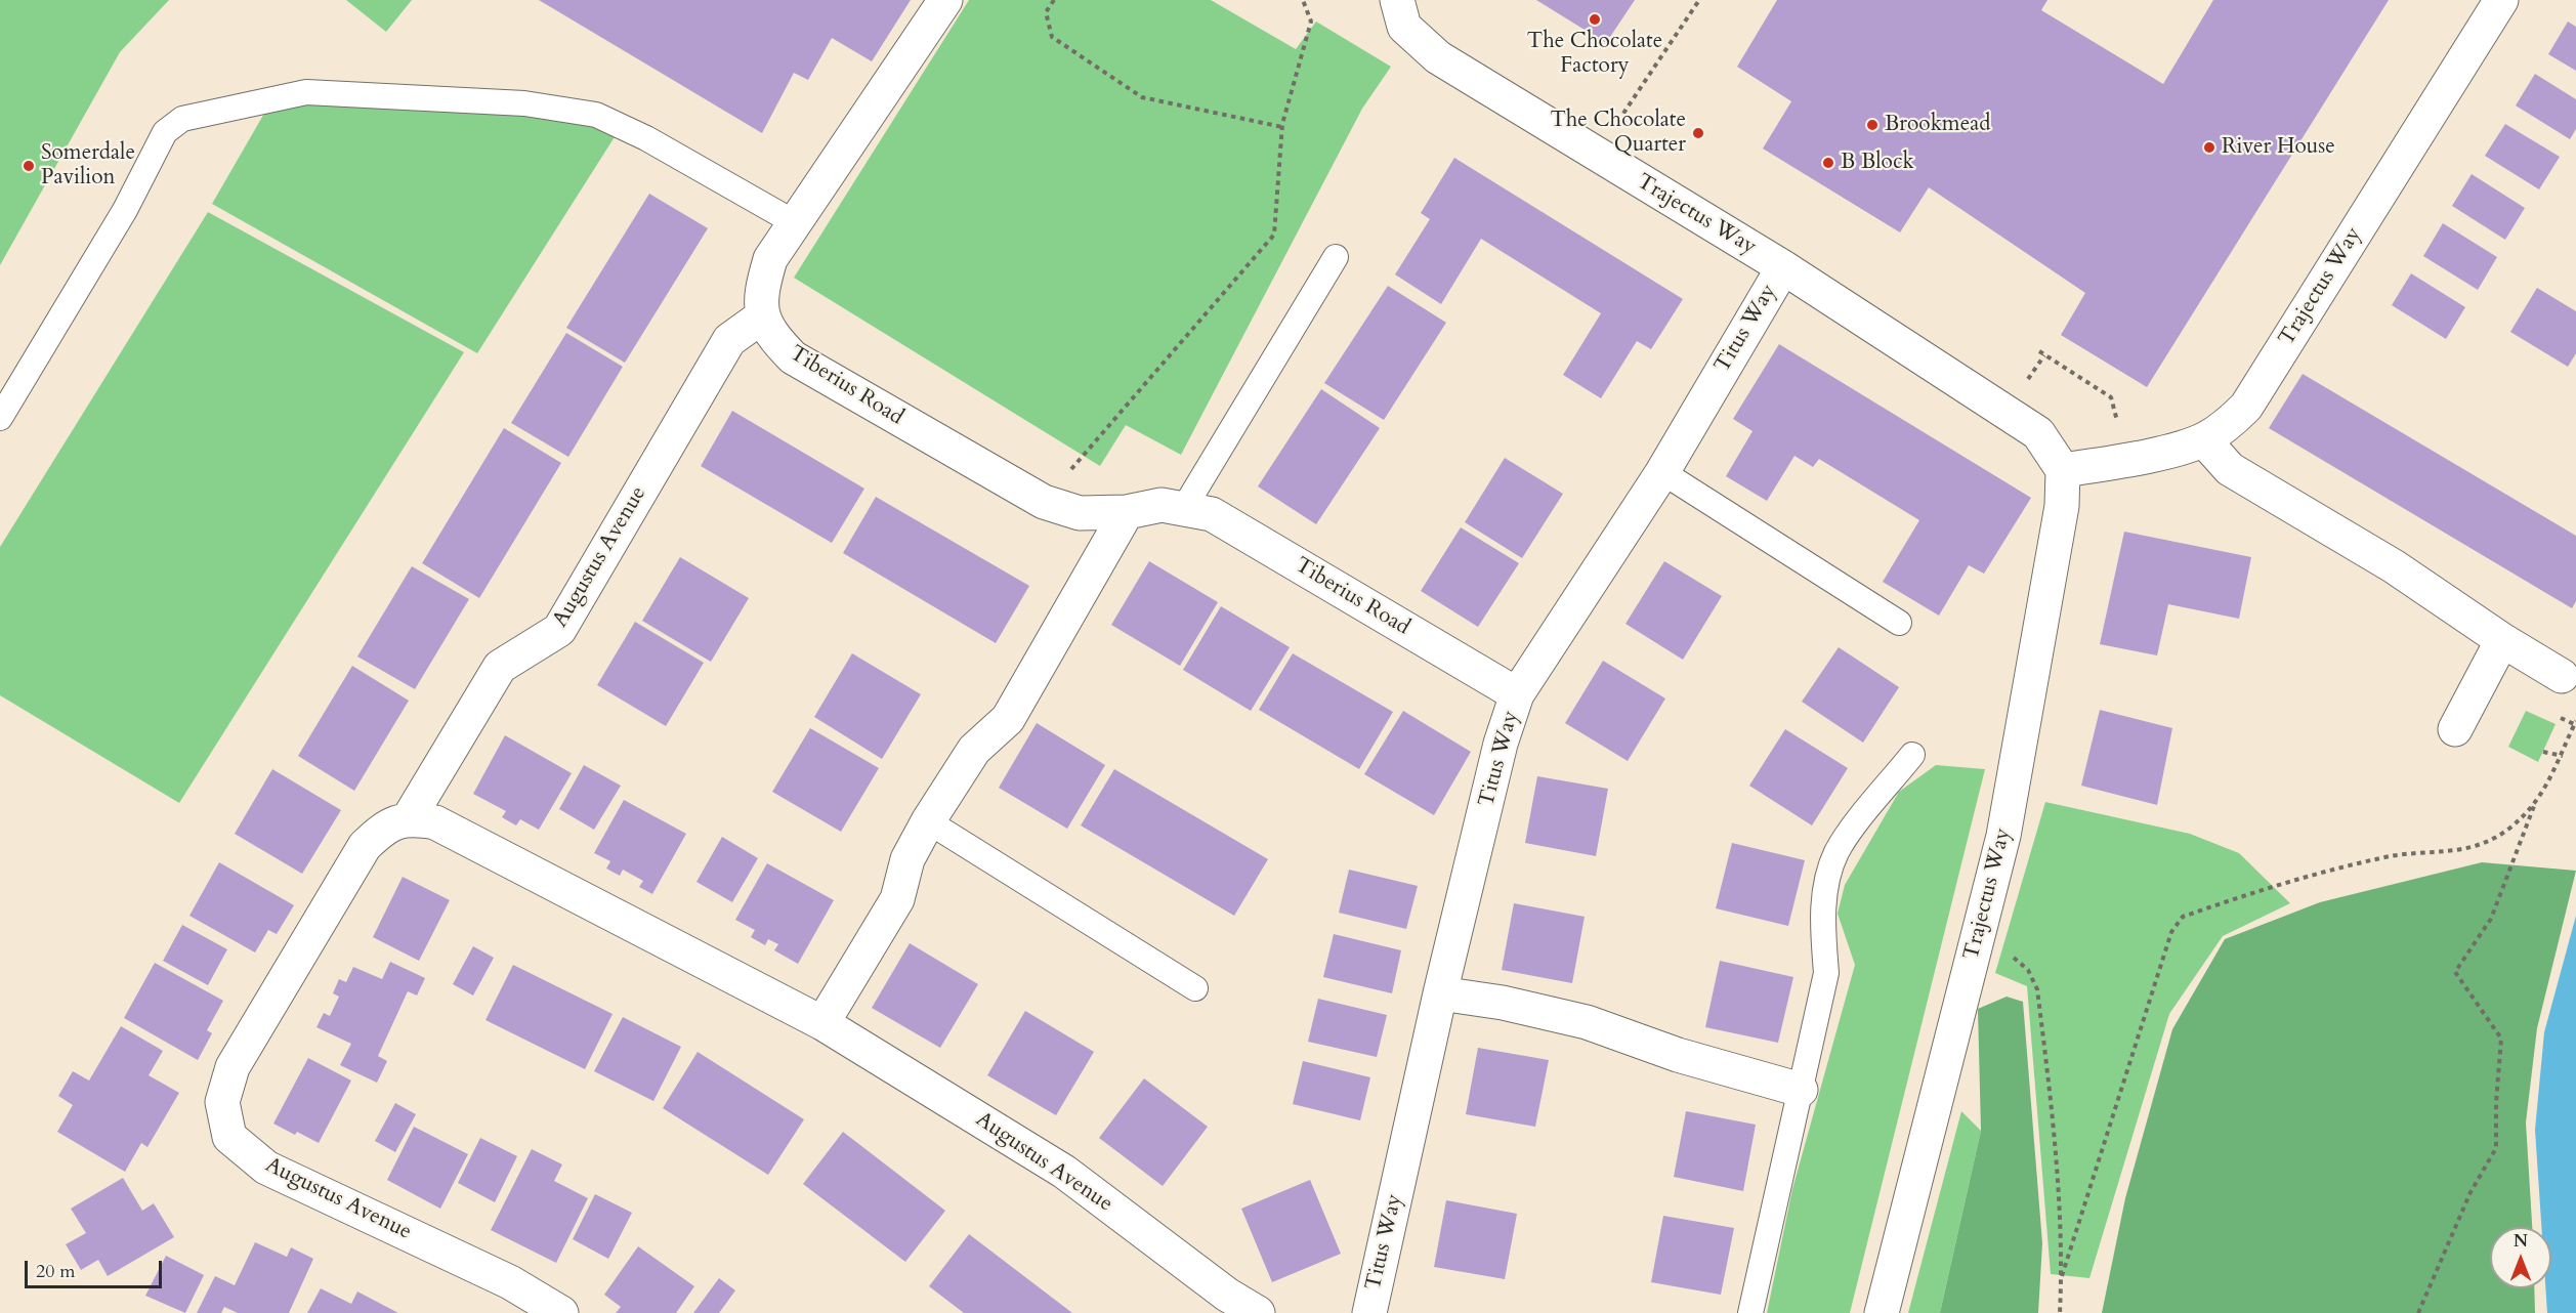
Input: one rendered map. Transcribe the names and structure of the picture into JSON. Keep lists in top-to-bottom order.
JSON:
{
  "streets": {
    "street": [
      "Trajectus Way",
      "Titus Way",
      "Tiberius Road",
      "Augustus Avenue"
    ]
  },
  "crossings": [
    ["Trajectus Way", "Titus Way"],
    ["Titus Way", "Tiberius Road"],
    ["Tiberius Road", "Augustus Avenue"]
  ],
  "places": [
    "The Chocolate Factory",
    "Brookmead",
    "The Chocolate Quarter",
    "River House",
    "B Block",
    "Somerdale Pavilion"
  ],
  "scale_bar": "20 m",
  "north": "top"
}
